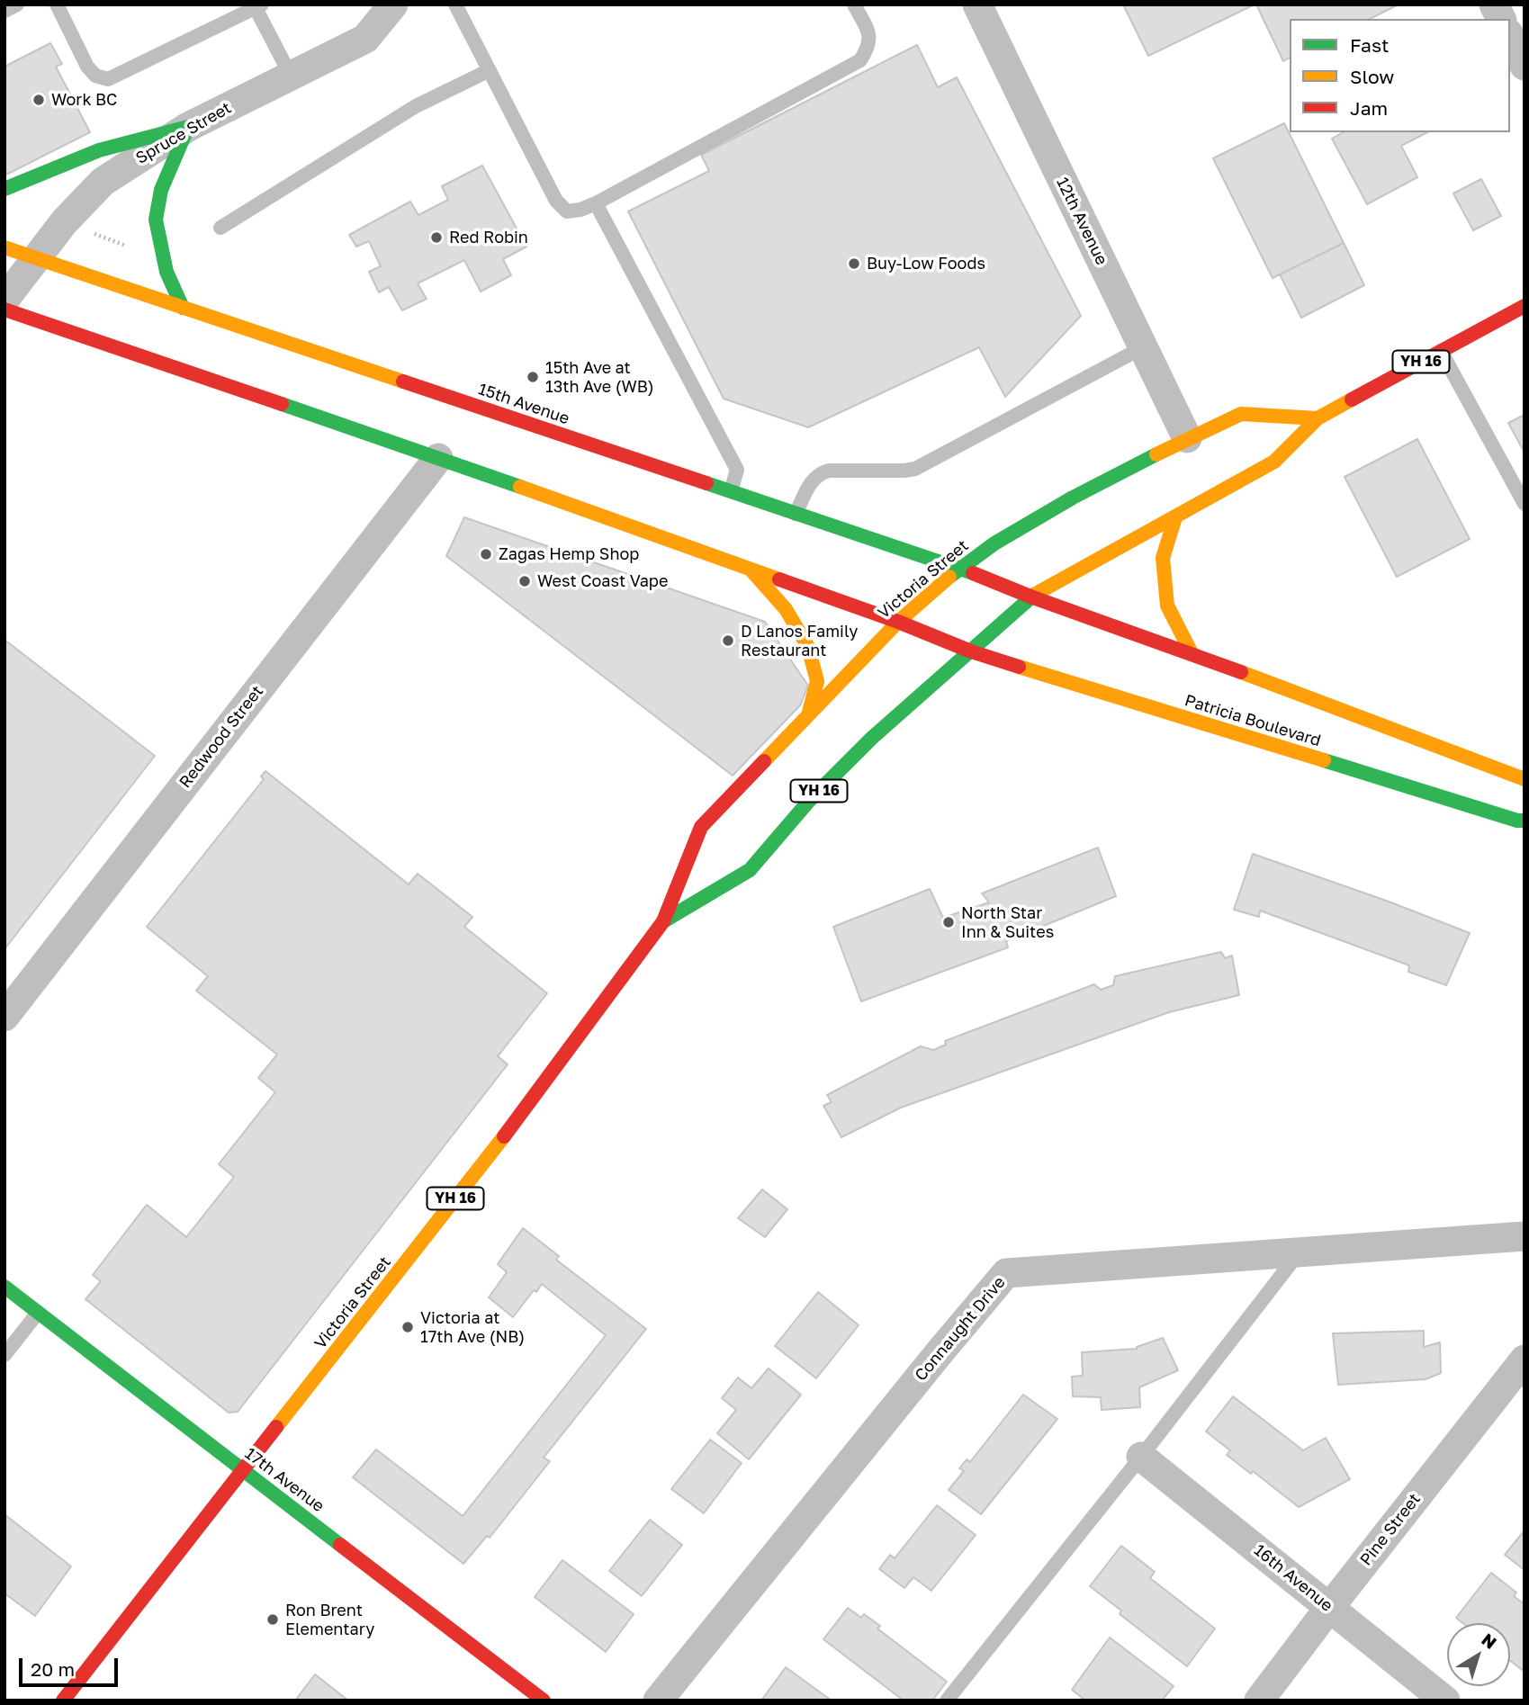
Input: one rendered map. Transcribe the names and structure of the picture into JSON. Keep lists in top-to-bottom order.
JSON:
{
  "streets": {
    "main road": [
      "YH 16",
      "15th Avenue",
      "Victoria Street",
      "Patricia Boulevard",
      "17th Avenue"
    ],
    "street": [
      "Spruce Street",
      "12th Avenue",
      "Redwood Street",
      "Connaught Drive",
      "Pine Street",
      "16th Avenue"
    ]
  },
  "crossings": [
    ["Spruce Street", "15th Avenue"],
    ["12th Avenue", "Victoria Street"],
    ["15th Avenue", "Victoria Street"],
    ["Victoria Street", "Patricia Boulevard"],
    ["Victoria Street", "17th Avenue"],
    ["Pine Street", "16th Avenue"]
  ],
  "places": [
    "Work BC",
    "Red Robin",
    "Buy-Low Foods",
    "15th Ave at 13th Ave (WB)",
    "Zagas Hemp Shop",
    "West Coast Vape",
    "D Lanos Family Restaurant",
    "North Star Inn & Suites",
    "Victoria at 17th Ave (NB)",
    "Ron Brent Elementary"
  ],
  "legend": ["Fast", "Slow", "Jam"],
  "scale_bar": "20 m",
  "north": "top right"
}
